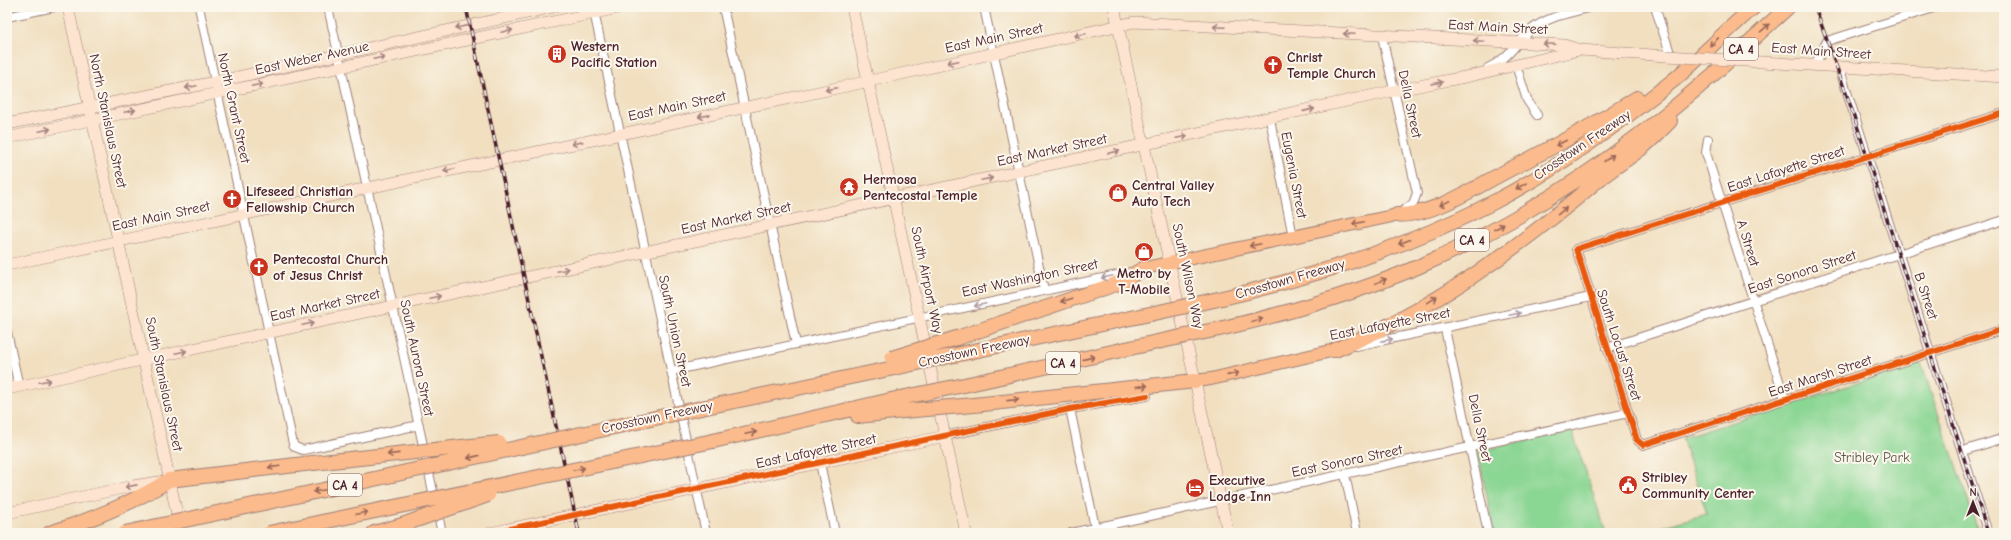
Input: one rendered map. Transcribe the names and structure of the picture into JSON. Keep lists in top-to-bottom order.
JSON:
{
  "streets": {
    "highway": ["CA 4", "Crosstown Freeway"],
    "main road": [
      "East Main Street",
      "East Weber Avenue",
      "North Stanislaus Street",
      "East Market Street",
      "East Lafayette Street",
      "South Wilson Way",
      "East Washington Street",
      "South Airport Way",
      "South Stanislaus Street"
    ],
    "street": [
      "Della Street",
      "North Grant Street",
      "Eugenia Street",
      "A Street",
      "East Sonora Street",
      "B Street",
      "South Union Street",
      "South Locust Street",
      "South Aurora Street",
      "East Marsh Street"
    ]
  },
  "crossings": [
    ["East Main Street", "Della Street"],
    ["East Main Street", "North Grant Street"],
    ["East Main Street", "North Stanislaus Street"],
    ["East Main Street", "East Market Street"],
    ["East Main Street", "South Wilson Way"],
    ["East Main Street", "South Airport Way"],
    ["East Main Street", "B Street"],
    ["East Main Street", "South Union Street"],
    ["East Main Street", "South Aurora Street"],
    ["East Main Street", "South Stanislaus Street"],
    ["CA 4", "Crosstown Freeway"],
    ["East Weber Avenue", "North Grant Street"],
    ["East Weber Avenue", "North Stanislaus Street"],
    ["East Weber Avenue", "South Union Street"],
    ["East Weber Avenue", "South Aurora Street"],
    ["Della Street", "East Market Street"],
    ["Della Street", "East Lafayette Street"],
    ["Della Street", "East Sonora Street"],
    ["Della Street", "East Washington Street"],
    ["North Grant Street", "East Market Street"],
    ["North Grant Street", "South Aurora Street"],
    ["North Stanislaus Street", "South Stanislaus Street"],
    ["East Market Street", "Eugenia Street"],
    ["East Market Street", "South Wilson Way"],
    ["East Market Street", "South Airport Way"],
    ["East Market Street", "South Union Street"],
    ["East Market Street", "South Aurora Street"],
    ["East Market Street", "South Stanislaus Street"],
    ["East Lafayette Street", "A Street"],
    ["East Lafayette Street", "South Wilson Way"],
    ["East Lafayette Street", "South Airport Way"],
    ["East Lafayette Street", "B Street"],
    ["East Lafayette Street", "South Union Street"],
    ["East Lafayette Street", "South Locust Street"],
    ["Eugenia Street", "East Washington Street"],
    ["A Street", "East Sonora Street"],
    ["A Street", "East Marsh Street"],
    ["East Sonora Street", "South Wilson Way"],
    ["East Sonora Street", "B Street"],
    ["East Sonora Street", "South Locust Street"],
    ["South Wilson Way", "East Washington Street"],
    ["East Washington Street", "South Airport Way"],
    ["East Washington Street", "South Union Street"],
    ["B Street", "East Marsh Street"],
    ["South Locust Street", "East Marsh Street"]
  ],
  "one_way": ["East Main Street", "East Market Street", "East Washington Street"],
  "parks": ["Stribley Park"],
  "places": {
    "building": ["Western Pacific Station"],
    "church": ["Christ Temple Church", "Lifeseed Christian Fellowship Church", "Pentecostal Church of Jesus Christ"],
    "temple": ["Hermosa Pentecostal Temple"],
    "shop": ["Central Valley Auto Tech", "Metro by T-Mobile"],
    "public building": ["Stribley Community Center"],
    "hotel": ["Executive Lodge Inn"]
  },
  "north": "top"
}
